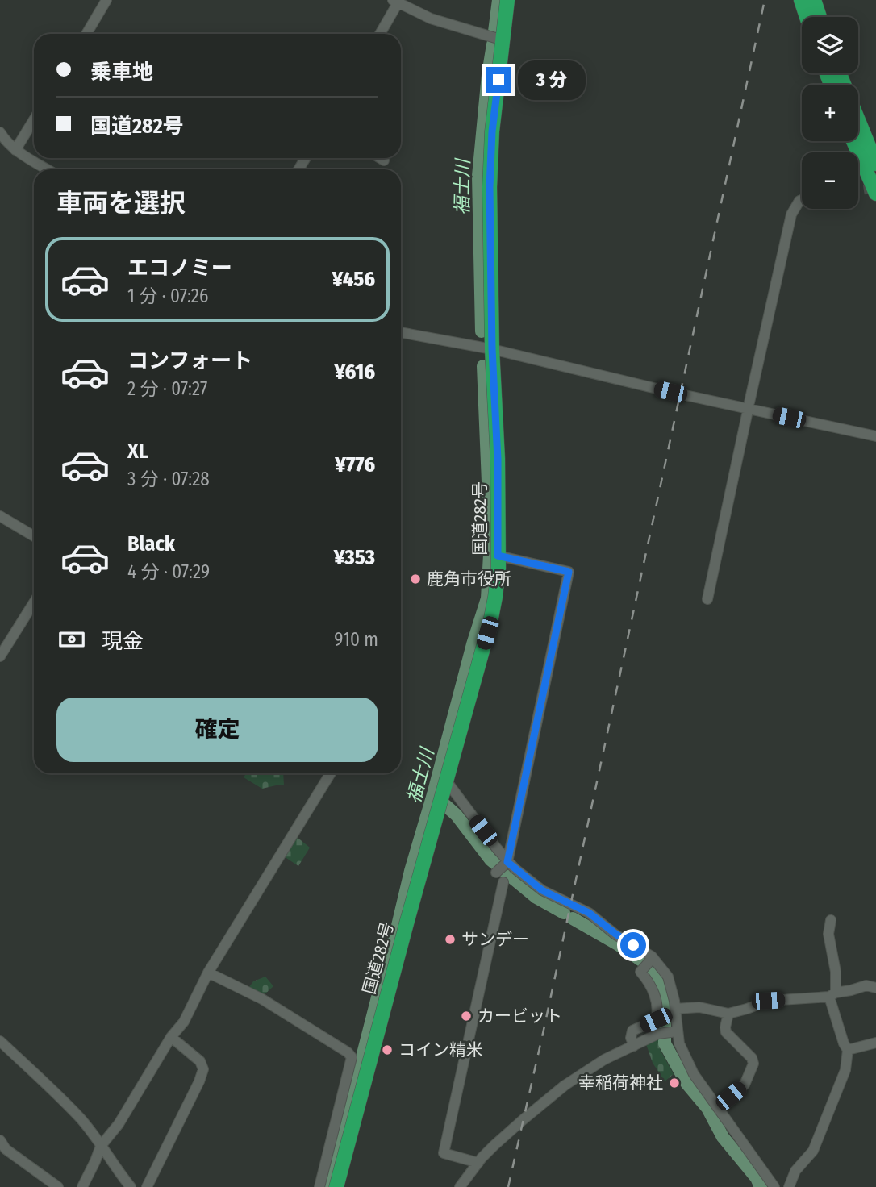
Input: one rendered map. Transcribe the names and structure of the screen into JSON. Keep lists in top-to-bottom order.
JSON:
{
  "streets": {
    "highway": ["国道282号"]
  },
  "water": ["福士川"],
  "places": [
    "鹿角市役所",
    "サンデー",
    "カービット",
    "コイン精米",
    "幸稲荷神社"
  ],
  "page": {
    "map_buttons": ["+", "−"],
    "banner": ["乗車地", "国道282号"],
    "bubble": "3 分",
    "heading": "車両を選択",
    "list": [
      {
        "name": "エコノミー",
        "note": "1 分 · 07:26",
        "value": "¥456"
      },
      {
        "name": "コンフォート",
        "note": "2 分 · 07:27",
        "value": "¥616"
      },
      {
        "name": "XL",
        "note": "3 分 · 07:28",
        "value": "¥776"
      },
      {
        "name": "Black",
        "note": "4 分 · 07:29",
        "value": "¥353"
      }
    ],
    "pay": ["現金", "910 m"],
    "buttons": "確定"
  }
}
